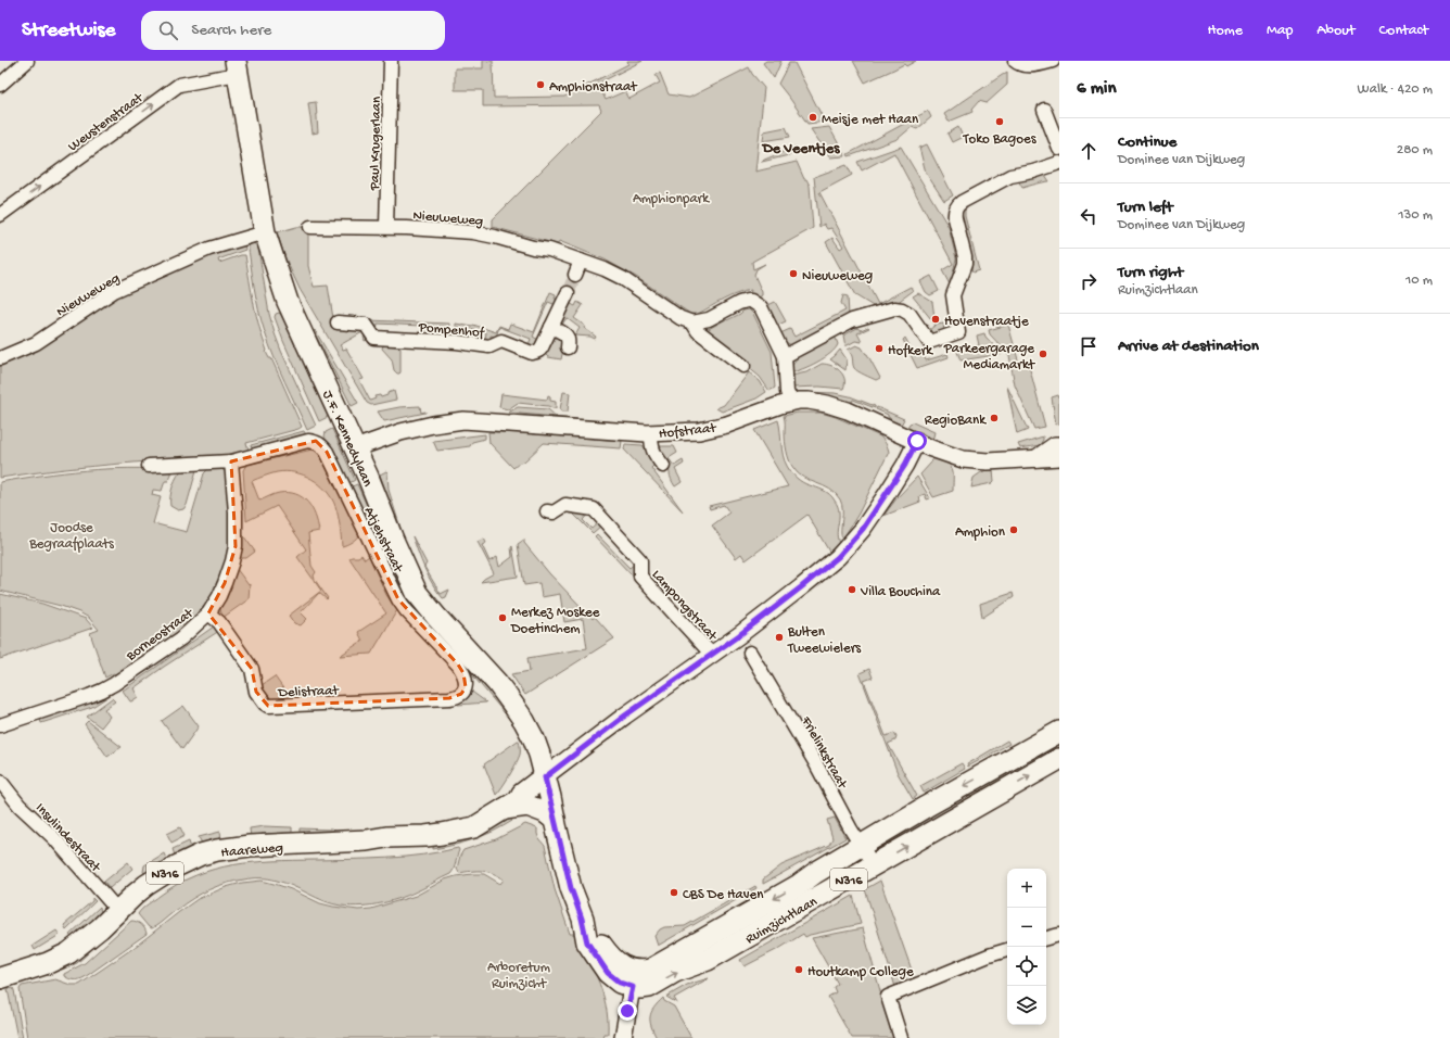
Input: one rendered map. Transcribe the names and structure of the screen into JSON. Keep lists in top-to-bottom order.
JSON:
{
  "streets": {
    "main road": [
      "J.F. Kennedylaan",
      "Haareweg",
      "N316",
      "Ruimzichtlaan"
    ],
    "street": [
      "Weustenstraat",
      "Paul Krugerlaan",
      "Nieuweweg",
      "Pompenhof",
      "Hofstraat",
      "Atjehstraat",
      "Lampongstraat",
      "Borneostraat",
      "Delistraat",
      "Frielinkstraat",
      "Insulindestraat"
    ]
  },
  "crossings": [
    ["Weustenstraat", "J.F. Kennedylaan"],
    ["Paul Krugerlaan", "Nieuweweg"],
    ["Nieuweweg", "J.F. Kennedylaan"],
    ["Hofstraat", "J.F. Kennedylaan"],
    ["J.F. Kennedylaan", "Haareweg"],
    ["J.F. Kennedylaan", "N316"],
    ["J.F. Kennedylaan", "Ruimzichtlaan"],
    ["Atjehstraat", "Borneostraat"],
    ["Atjehstraat", "Delistraat"],
    ["Borneostraat", "Delistraat"],
    ["Frielinkstraat", "Ruimzichtlaan"],
    ["Insulindestraat", "Haareweg"],
    ["Haareweg", "N316"]
  ],
  "one_way": ["Weustenstraat"],
  "districts": ["De Veentjes"],
  "parks": ["Amphionpark", "Joodse Begraafplaats", "Arboretum Ruimzicht"],
  "places": [
    "Amphionstraat",
    "Meisje met Haan",
    "Toko Bagoes",
    "Nieuweweg",
    "Hovenstraatje",
    "Hofkerk",
    "Parkeergarage Mediamarkt",
    "RegioBank",
    "Amphion",
    "Villa Bouchina",
    "Merkez Moskee Doetinchem",
    "Bulten Tweewielers",
    "CBS De Haven",
    "Houtkamp College"
  ],
  "page": {
    "header": "Streetwise",
    "search": "Search here",
    "nav": [
      "Home",
      "Map",
      "About",
      "Contact"
    ],
    "heading": ["6 min", "Walk · 420 m"],
    "list": [
      ["Continue", "Dominee van Dijkweg", "280 m"],
      ["Turn left", "Dominee van Dijkweg", "130 m"],
      ["Turn right", "Ruimzichtlaan", "10 m"],
      "Arrive at destination"
    ],
    "map_buttons": ["+", "−"]
  }
}
